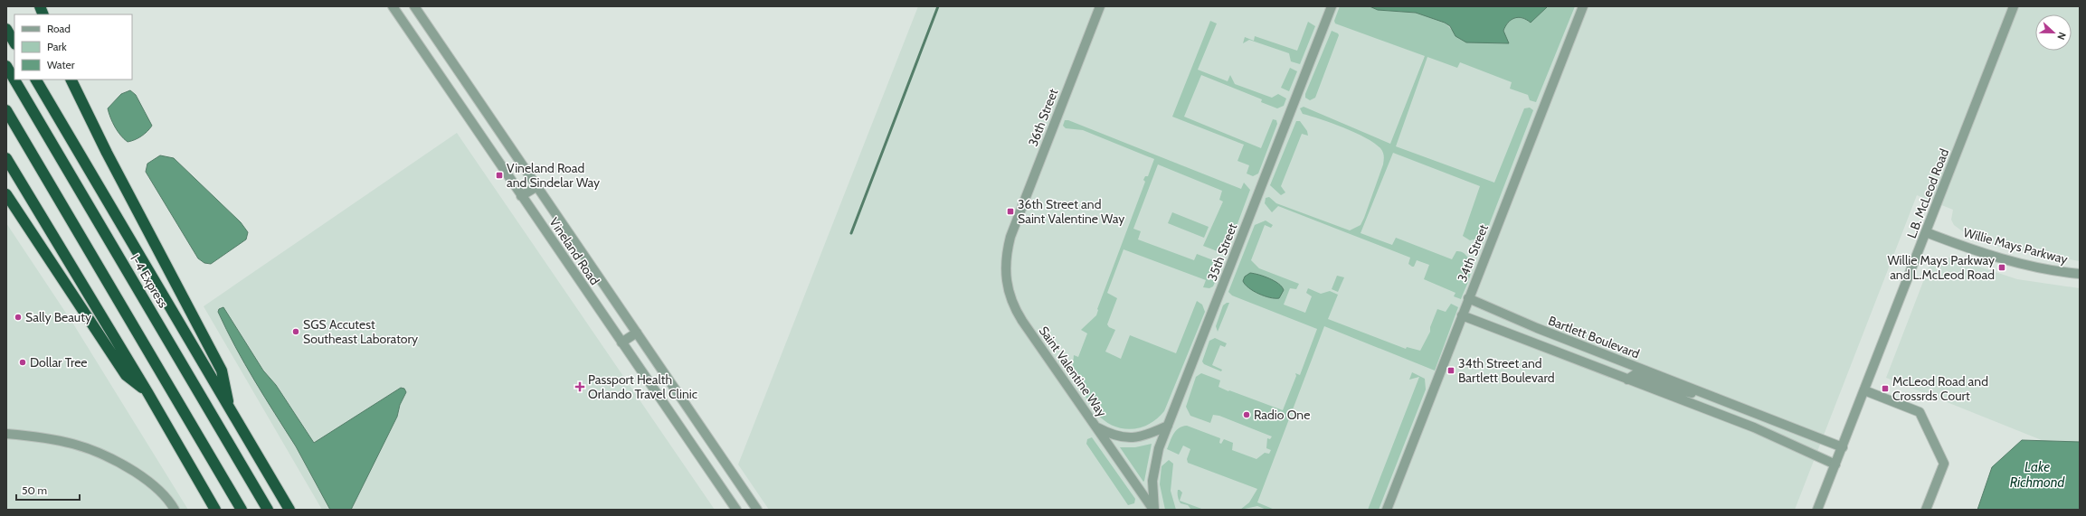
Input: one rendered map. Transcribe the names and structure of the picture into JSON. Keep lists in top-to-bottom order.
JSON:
{
  "streets": {
    "highway": ["I-4 Express"],
    "street": [
      "36th Street",
      "L.B. McLeod Road",
      "Willie Mays Parkway",
      "Vineland Road",
      "35th Street",
      "34th Street",
      "Bartlett Boulevard",
      "Saint Valentine Way"
    ]
  },
  "crossings": [
    ["36th Street", "Saint Valentine Way"],
    ["L.B. McLeod Road", "Willie Mays Parkway"],
    ["L.B. McLeod Road", "Bartlett Boulevard"],
    ["35th Street", "Saint Valentine Way"],
    ["34th Street", "Bartlett Boulevard"]
  ],
  "water": ["Lake Richmond"],
  "places": {
    "transit": [
      "Vineland Road and Sindelar Way",
      "36th Street and Saint Valentine Way",
      "Willie Mays Parkway and L.McLeod Road",
      "34th Street and Bartlett Boulevard",
      "McLeod Road and Crossrds Court"
    ],
    "other": [
      "Sally Beauty",
      "SGS Accutest Southeast Laboratory",
      "Dollar Tree",
      "Radio One"
    ],
    "health": ["Passport Health Orlando Travel Clinic"]
  },
  "legend": ["Road", "Park", "Water"],
  "scale_bar": "50 m",
  "north": "right"
}
